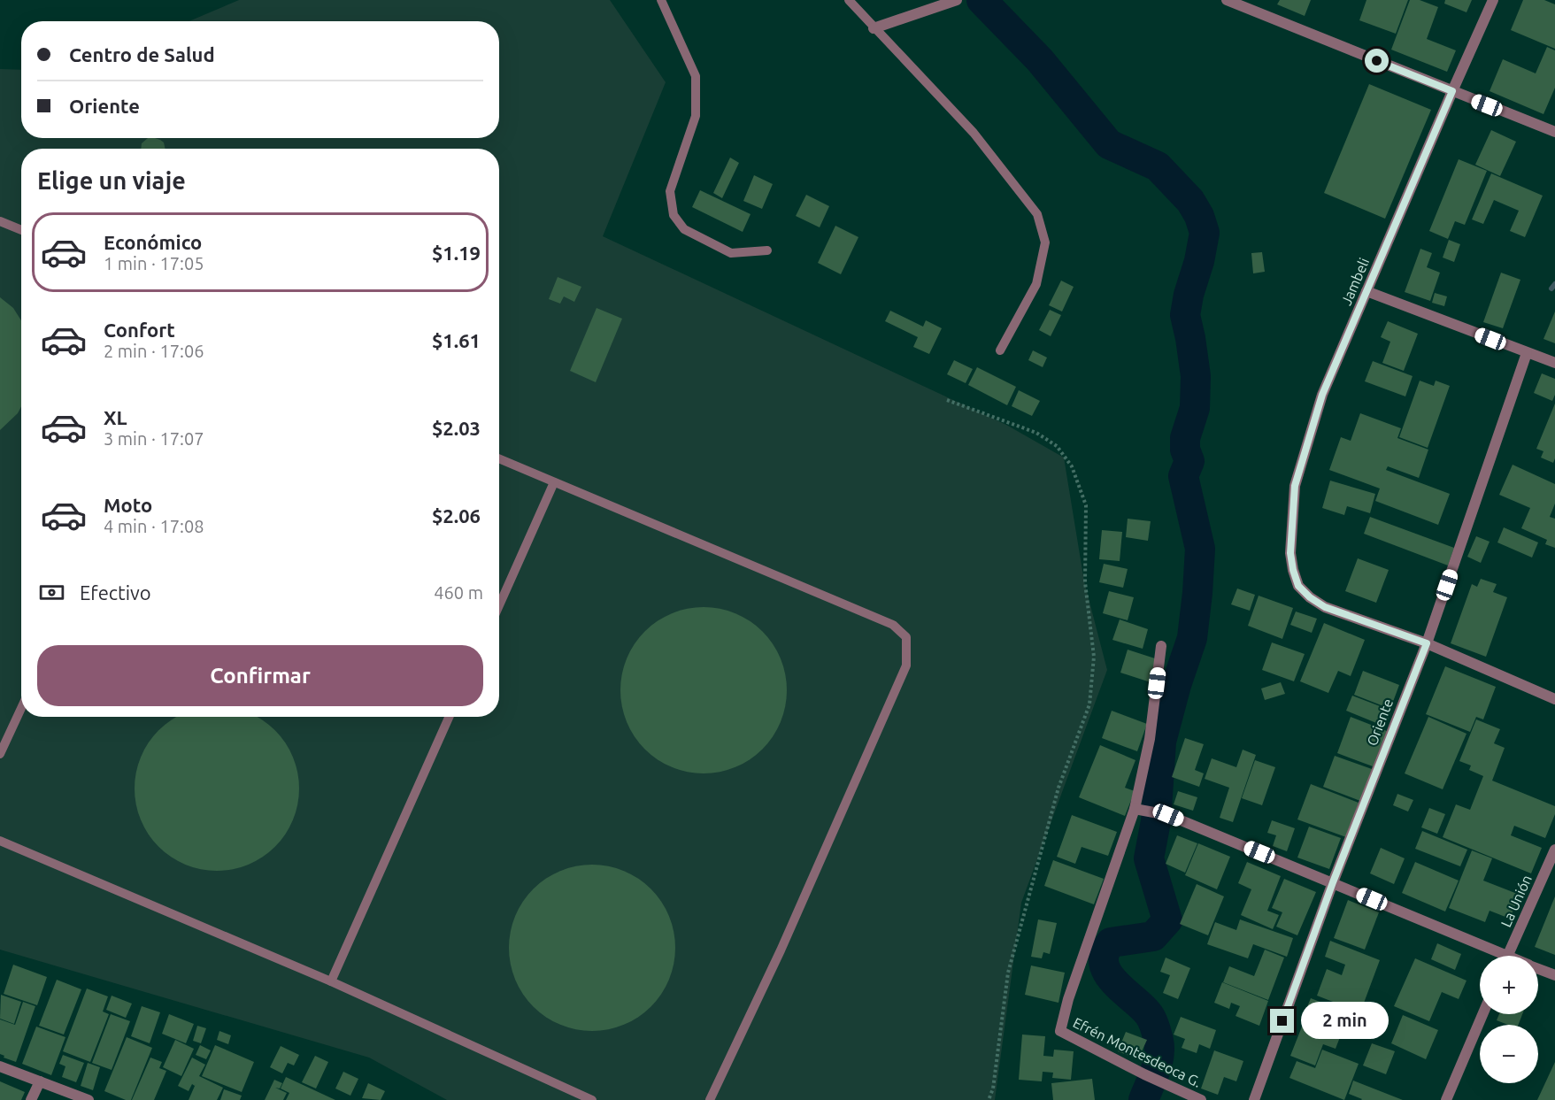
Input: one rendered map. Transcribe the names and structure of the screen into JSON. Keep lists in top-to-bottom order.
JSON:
{
  "streets": {
    "street": [
      "Jambeli",
      "Oriente",
      "La Unión",
      "Efrén Montesdeoca G."
    ]
  },
  "crossings": [
    ["Jambeli", "Oriente"]
  ],
  "page": {
    "banner": ["Centro de Salud", "Oriente"],
    "heading": "Elige un viaje",
    "list": [
      {
        "name": "Económico",
        "note": "1 min · 17:05",
        "value": "$1.19"
      },
      {
        "name": "Confort",
        "note": "2 min · 17:06",
        "value": "$1.61"
      },
      {
        "name": "XL",
        "note": "3 min · 17:07",
        "value": "$2.03"
      },
      {
        "name": "Moto",
        "note": "4 min · 17:08",
        "value": "$2.06"
      }
    ],
    "pay": ["Efectivo", "460 m"],
    "buttons": "Confirmar",
    "map_buttons": ["+", "−"],
    "bubble": "2 min"
  }
}
